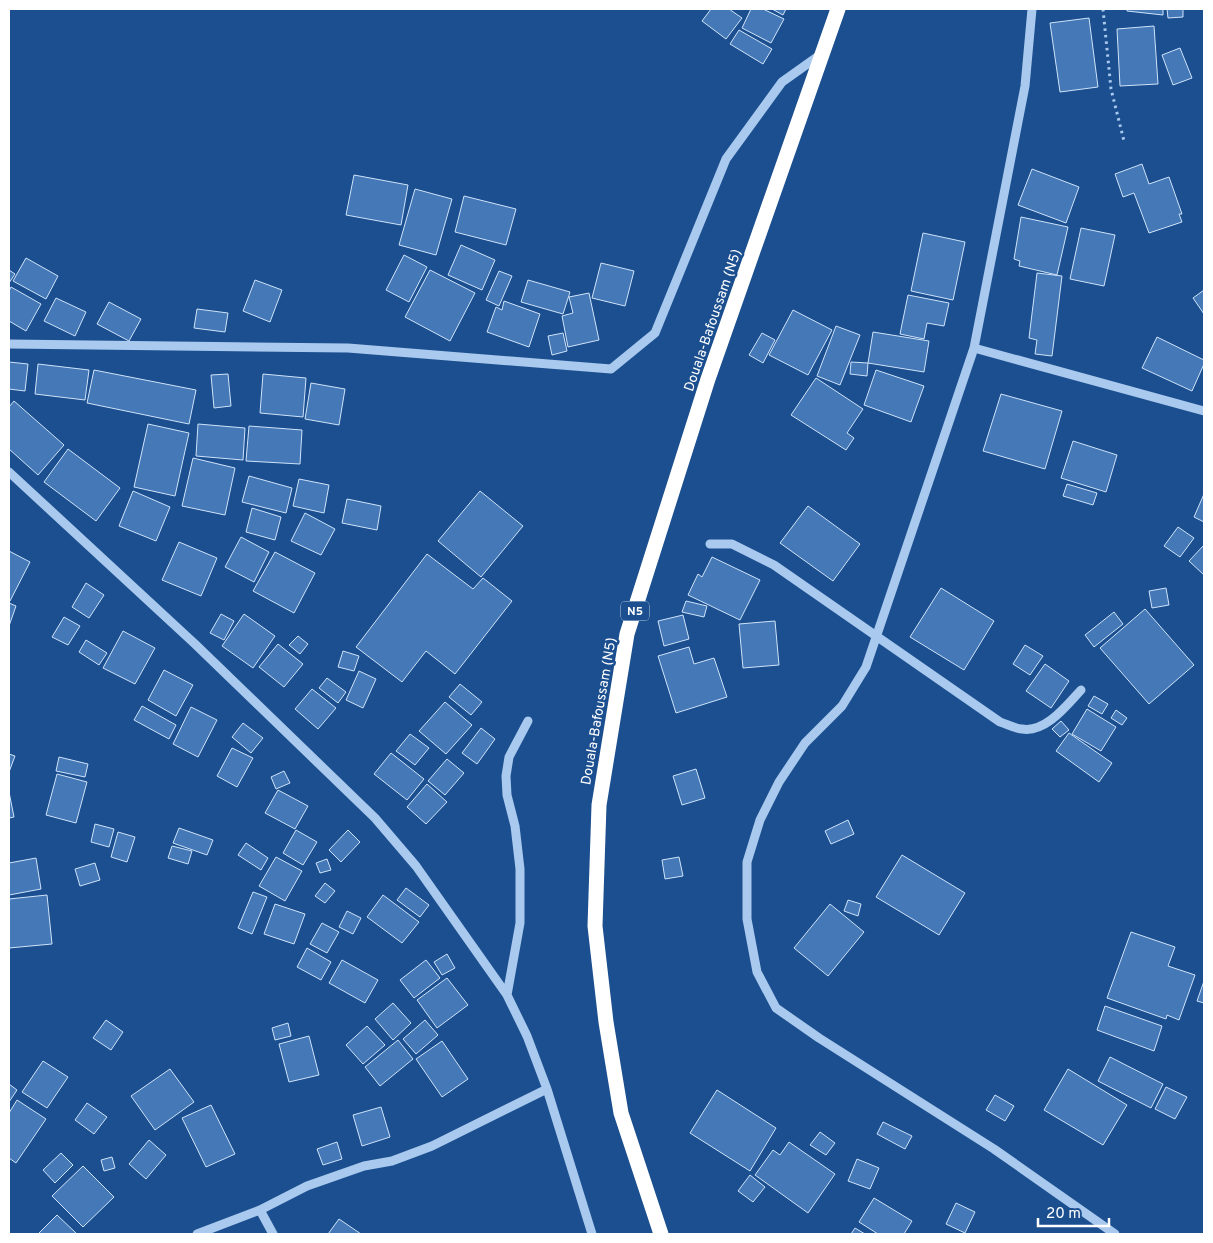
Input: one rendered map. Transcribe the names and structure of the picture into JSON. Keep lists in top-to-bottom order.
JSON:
{
  "streets": {
    "highway": ["Douala-Bafoussam (N5)", "N5"]
  },
  "scale_bar": "20 m"
}
